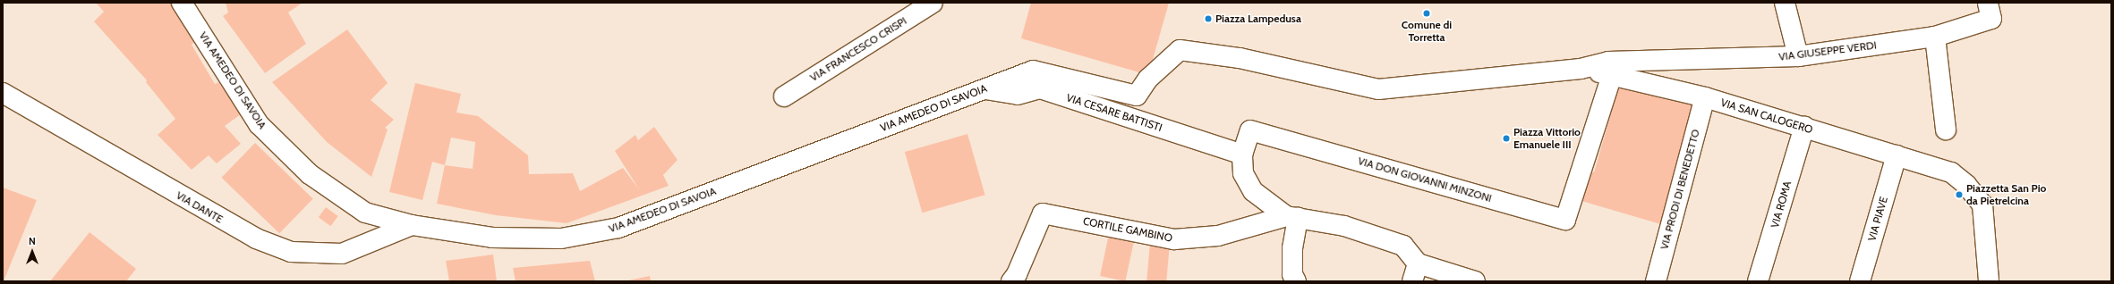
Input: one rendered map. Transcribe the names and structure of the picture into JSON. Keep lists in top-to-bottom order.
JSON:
{
  "streets": {
    "street": [
      "VIA FRANCESCO CRISPI",
      "VIA GIUSEPPE VERDI",
      "VIA AMEDEO DI SAVOIA",
      "VIA CESARE BATTISTI",
      "VIA SAN CALOGERO",
      "VIA DON GIOVANNI MINZONI",
      "VIA PRODI DI BENEDETTO",
      "VIA ROMA",
      "VIA DANTE",
      "VIA PIAVE",
      "CORTILE GAMBINO"
    ]
  },
  "crossings": [
    ["VIA GIUSEPPE VERDI", "VIA AMEDEO DI SAVOIA"],
    ["VIA GIUSEPPE VERDI", "VIA SAN CALOGERO"],
    ["VIA AMEDEO DI SAVOIA", "VIA CESARE BATTISTI"],
    ["VIA AMEDEO DI SAVOIA", "VIA SAN CALOGERO"],
    ["VIA AMEDEO DI SAVOIA", "VIA DANTE"],
    ["VIA CESARE BATTISTI", "VIA DON GIOVANNI MINZONI"],
    ["VIA SAN CALOGERO", "VIA DON GIOVANNI MINZONI"],
    ["VIA SAN CALOGERO", "VIA PRODI DI BENEDETTO"],
    ["VIA SAN CALOGERO", "VIA ROMA"],
    ["VIA SAN CALOGERO", "VIA PIAVE"]
  ],
  "places": [
    "Comune di Torretta",
    "Piazza Lampedusa",
    "Piazza Vittorio Emanuele III",
    "Piazzetta San Pio da Pietrelcina"
  ],
  "north": "top"
}
